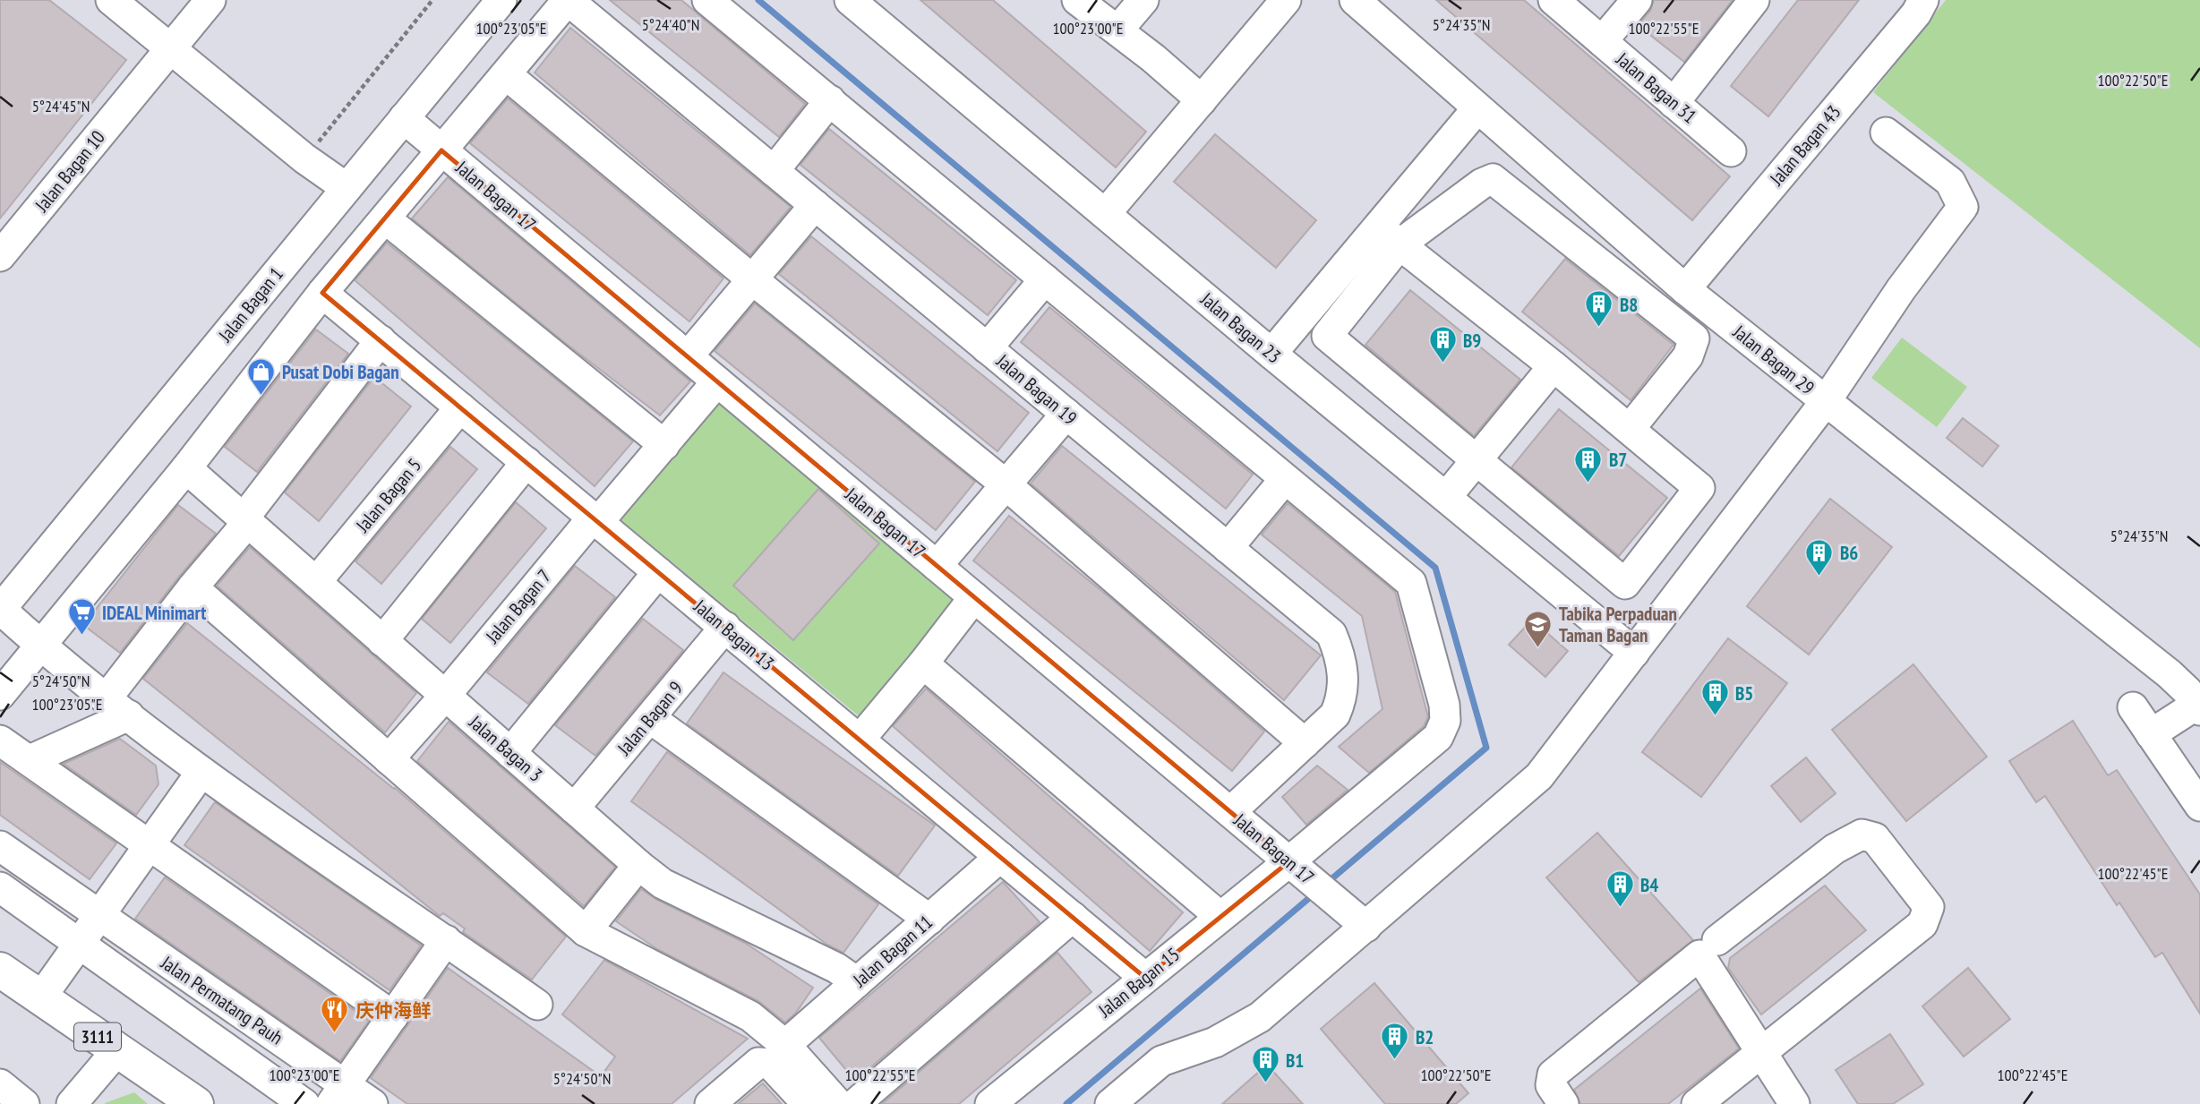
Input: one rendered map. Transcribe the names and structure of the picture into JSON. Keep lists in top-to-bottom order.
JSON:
{
  "streets": {
    "main road": ["3111"],
    "street": [
      "Jalan Bagan 31",
      "Jalan Bagan 43",
      "Jalan Bagan 10",
      "Jalan Bagan 17",
      "Jalan Bagan 1",
      "Jalan Bagan 23",
      "Jalan Bagan 29",
      "Jalan Bagan 19",
      "Jalan Bagan 5",
      "Jalan Bagan 7",
      "Jalan Bagan 13",
      "Jalan Bagan 9",
      "Jalan Bagan 3",
      "Jalan Bagan 11",
      "Jalan Bagan 15",
      "Jalan Permatang Pauh"
    ]
  },
  "crossings": [
    ["Jalan Bagan 43", "Jalan Bagan 29"],
    ["Jalan Bagan 17", "Jalan Bagan 1"],
    ["Jalan Bagan 17", "Jalan Bagan 19"],
    ["Jalan Bagan 17", "Jalan Bagan 7"],
    ["Jalan Bagan 17", "Jalan Bagan 15"],
    ["Jalan Bagan 5", "Jalan Bagan 13"],
    ["Jalan Bagan 5", "Jalan Bagan 3"],
    ["Jalan Bagan 7", "Jalan Bagan 13"],
    ["Jalan Bagan 7", "Jalan Bagan 3"],
    ["Jalan Bagan 13", "Jalan Bagan 9"],
    ["Jalan Bagan 13", "Jalan Bagan 11"],
    ["Jalan Bagan 13", "Jalan Bagan 15"],
    ["Jalan Bagan 9", "Jalan Bagan 3"],
    ["Jalan Bagan 3", "Jalan Bagan 11"]
  ],
  "places": {
    "building": [
      "B8",
      "B9",
      "B7",
      "B6",
      "B5",
      "B4",
      "B2",
      "B1"
    ],
    "shop": ["Pusat Dobi Bagan"],
    "supermarket": ["IDEAL Minimart"],
    "school or university": ["Tabika Perpaduan Taman Bagan"],
    "restaurant": ["庆仲海鲜"]
  },
  "coordinates": [
    "5°24'40\"N",
    "5°24'35\"N",
    "100°23'05\"E",
    "100°23'00\"E",
    "100°22'55\"E",
    "100°22'50\"E",
    "5°24'45\"N",
    "5°24'50\"N",
    "100°22'45\"E"
  ]
}
